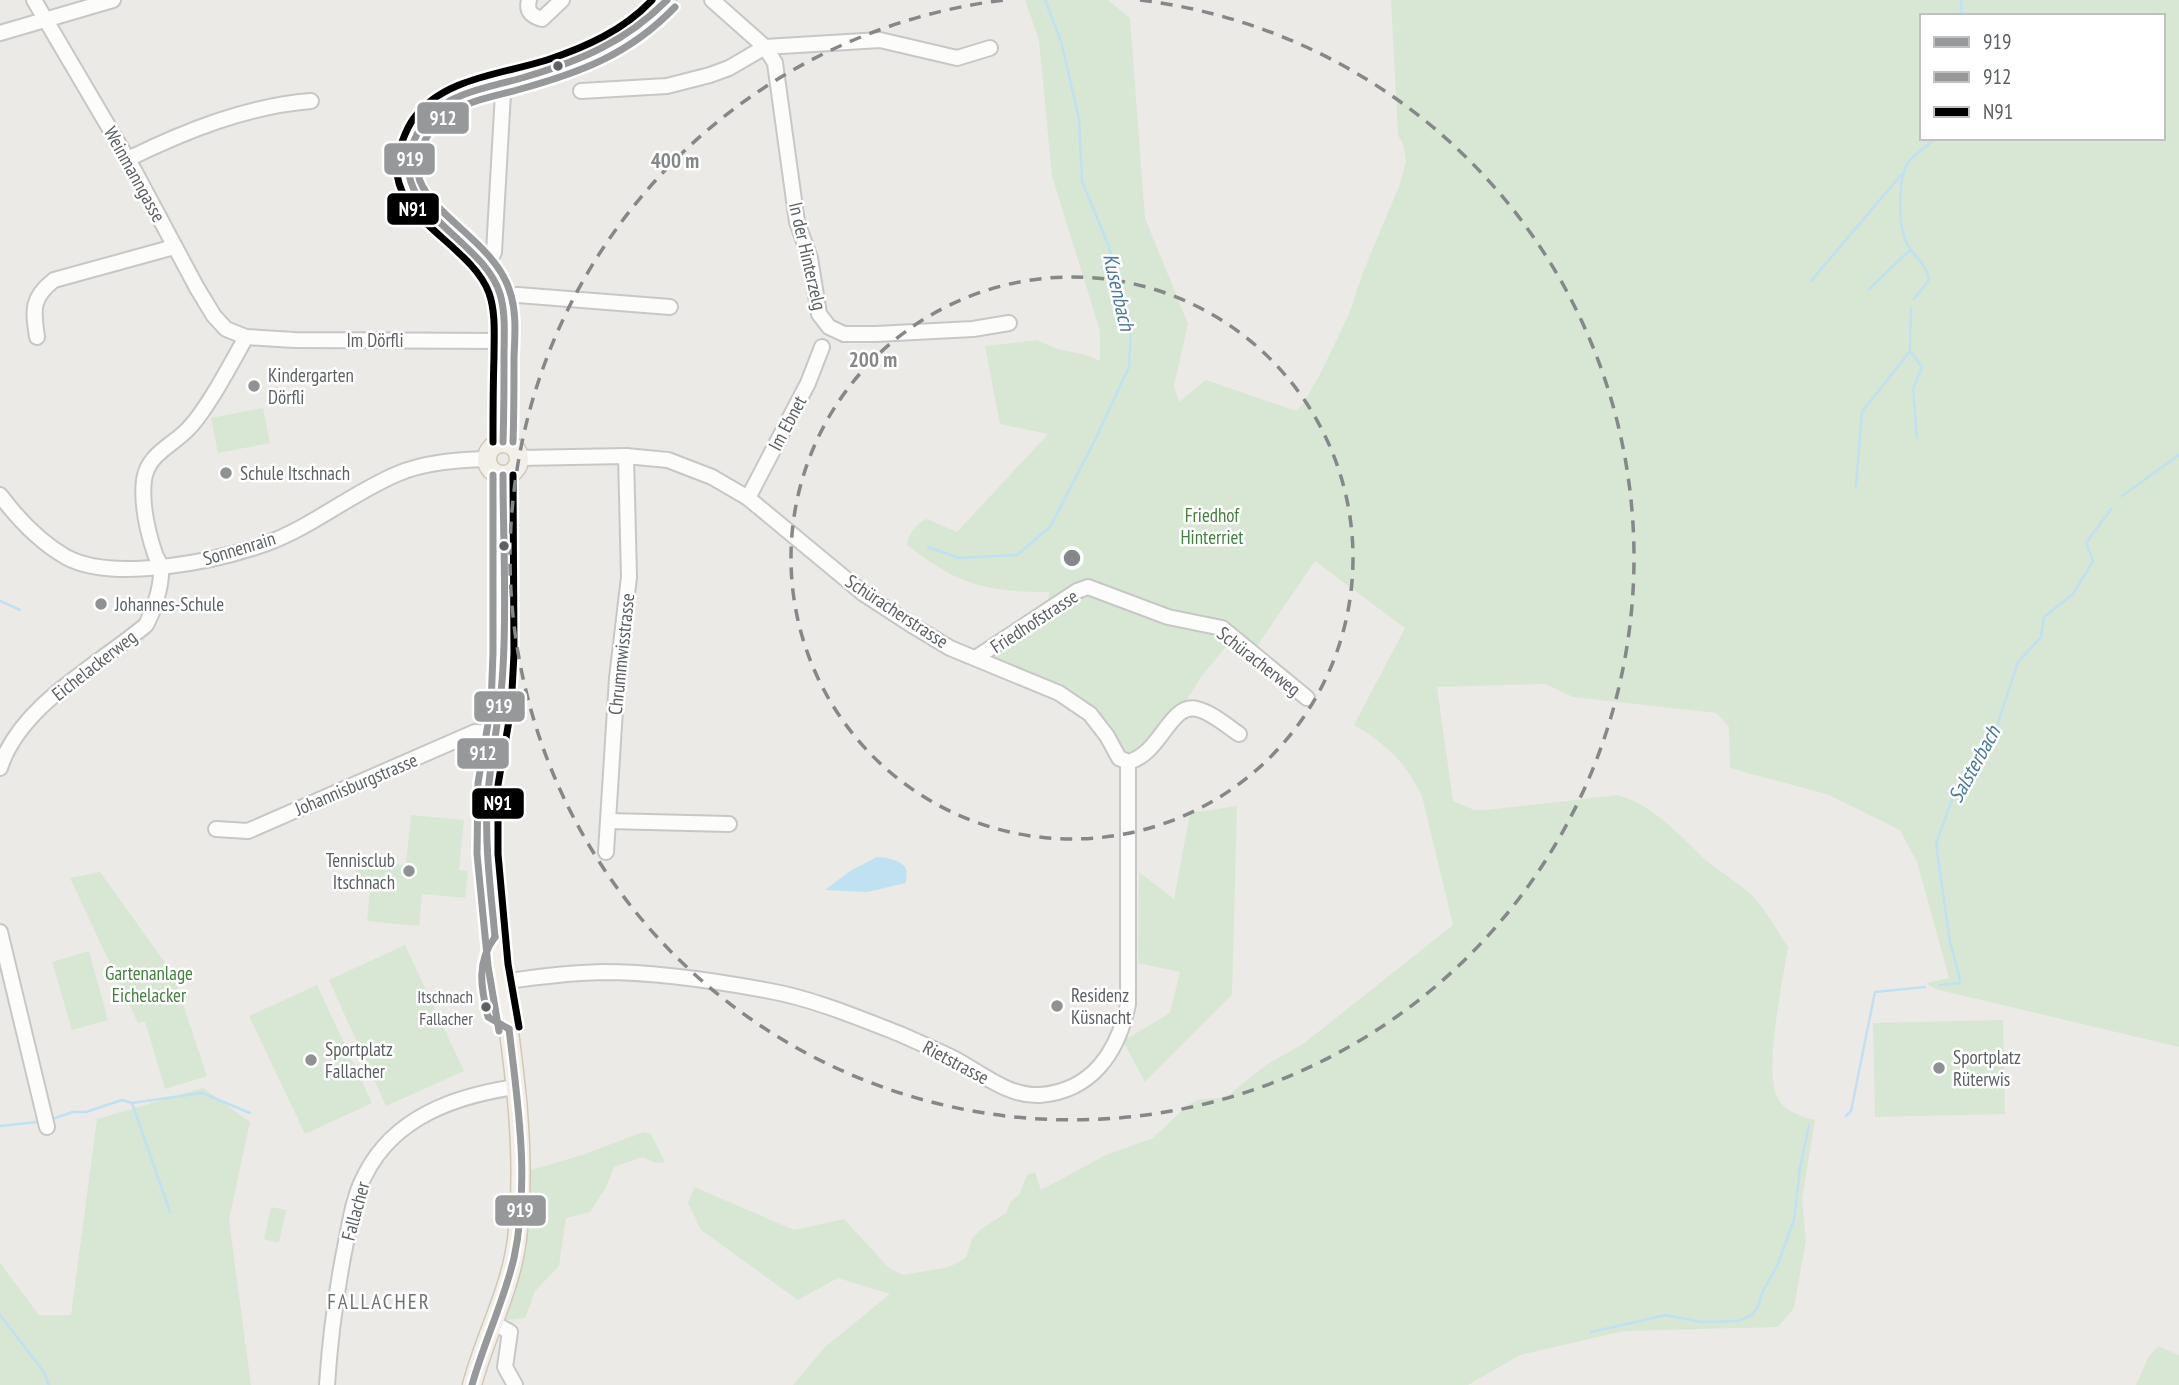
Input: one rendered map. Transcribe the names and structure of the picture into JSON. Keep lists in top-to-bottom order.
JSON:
{
  "streets": {
    "street": [
      "Weinmanngasse",
      "In der Hinterzelg",
      "Im Dörfli",
      "Im Ebnet",
      "Sonnenrain",
      "Schüracherstrasse",
      "Friedhofstrasse",
      "Chrummwisstrasse",
      "Schüracherweg",
      "Eichelackerweg",
      "Johannisburgstrasse",
      "Rietstrasse",
      "Fallacher"
    ]
  },
  "crossings": [
    ["Weinmanngasse", "Im Dörfli"],
    ["Im Ebnet", "Schüracherstrasse"],
    ["Sonnenrain", "Schüracherstrasse"],
    ["Sonnenrain", "Eichelackerweg"],
    ["Schüracherstrasse", "Friedhofstrasse"],
    ["Schüracherstrasse", "Chrummwisstrasse"],
    ["Schüracherstrasse", "Rietstrasse"],
    ["Friedhofstrasse", "Schüracherweg"]
  ],
  "districts": ["FALLACHER"],
  "water": ["Kusenbach", "Salsterbach"],
  "parks": ["Friedhof Hinterriet", "Gartenanlage Eichelacker"],
  "places": [
    "Kindergarten Dörfli",
    "Schule Itschnach",
    "Johannes-Schule",
    "Tennisclub Itschnach",
    "Residenz Küsnacht",
    "Itschnach Fallacher",
    "Sportplatz Fallacher",
    "Sportplatz Rüterwis"
  ],
  "lines": ["transit line 919", "transit line N91", "transit line 912"],
  "legend": ["919", "912", "N91"],
  "rings": ["400 m", "200 m"]
}
